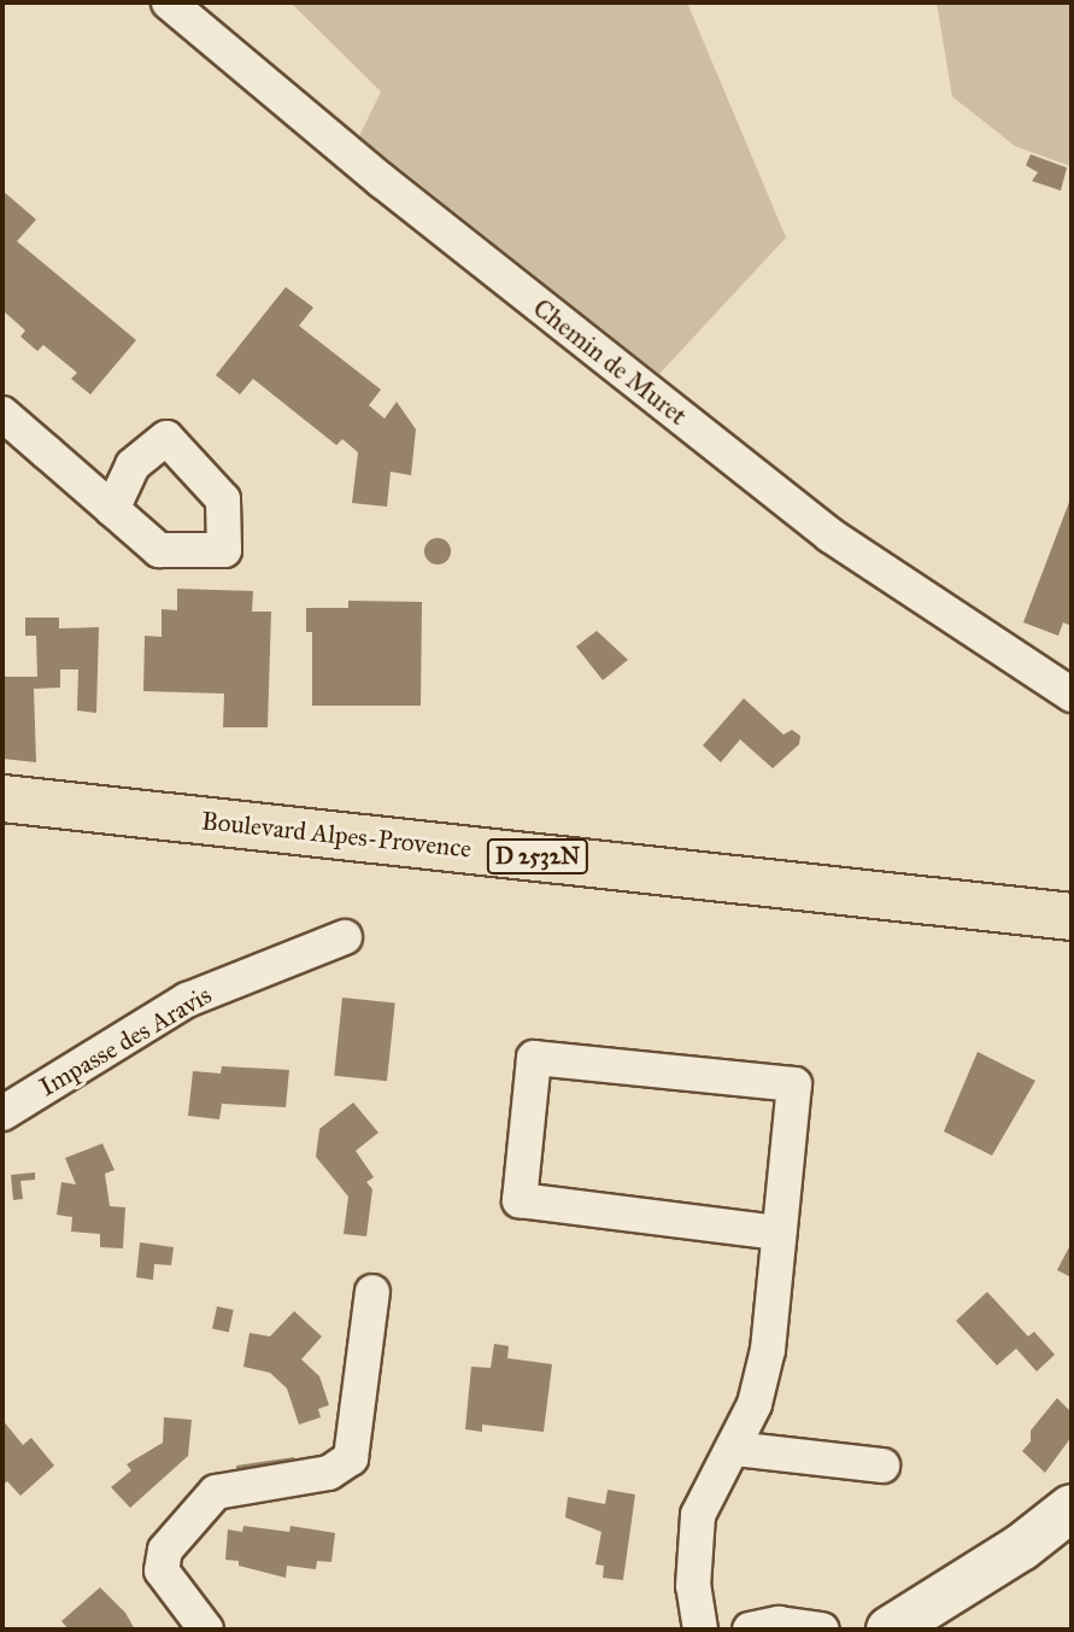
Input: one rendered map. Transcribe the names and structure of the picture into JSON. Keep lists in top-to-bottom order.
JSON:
{
  "streets": {
    "main road": ["Boulevard Alpes-Provence", "D 2532N"],
    "street": ["Chemin de Muret", "Impasse des Aravis"]
  }
}
